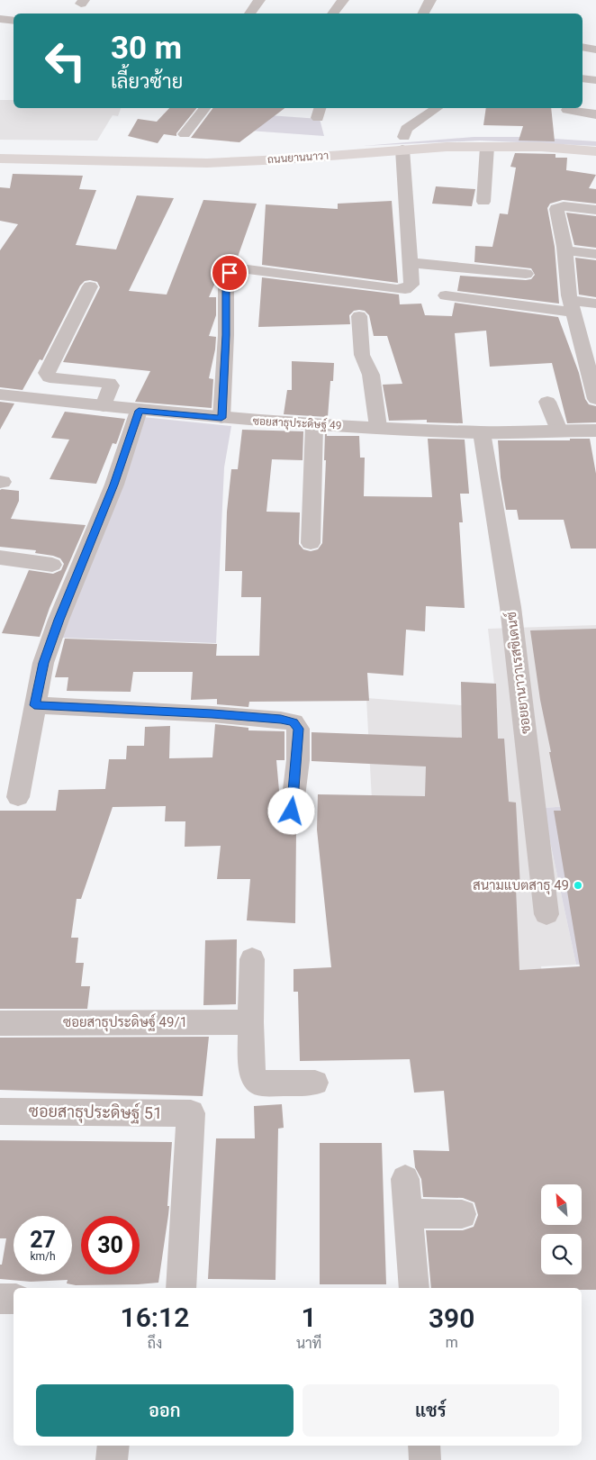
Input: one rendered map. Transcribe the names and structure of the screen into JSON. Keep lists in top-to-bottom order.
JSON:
{
  "streets": {
    "main road": ["ถนนยานนาวา"],
    "street": [
      "ซอยสาธุประดิษฐ์ 49",
      "ซอยยานาวาเรสซิเดนซ์",
      "ซอยสาธุประดิษฐ์ 49/1",
      "ซอยสาธุประดิษฐ์ 51"
    ]
  },
  "crossings": [
    ["ซอยสาธุประดิษฐ์ 49", "ซอยยานาวาเรสซิเดนซ์"]
  ],
  "places": ["สนามแบตสาธุ 49"],
  "north": "top left",
  "page": {
    "turn": ["30 m", "เลี้ยวซ้าย"],
    "speed": "27 km/h",
    "limit": "30",
    "eta": [
      "16:12",
      "ถึง",
      "1",
      "นาที",
      "390",
      "m"
    ],
    "buttons": ["ออก", "แชร์"]
  }
}
